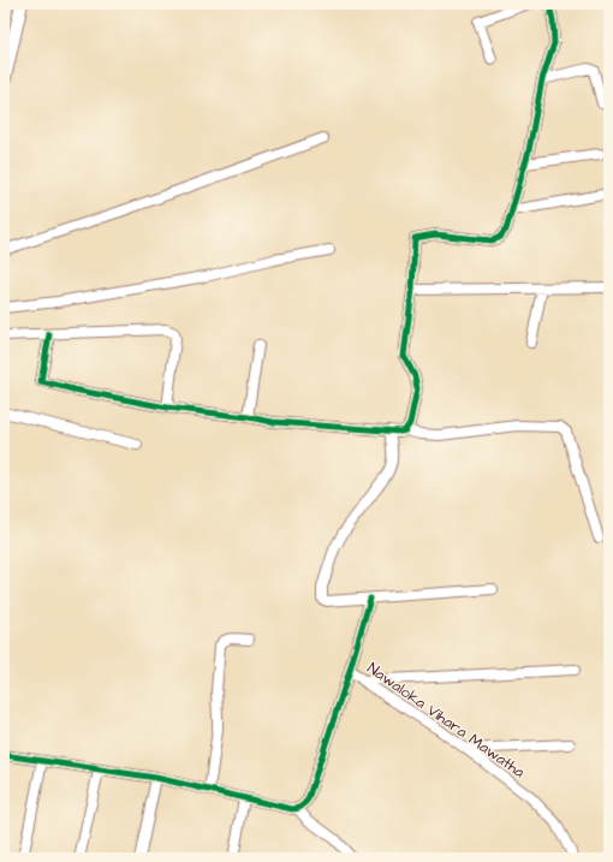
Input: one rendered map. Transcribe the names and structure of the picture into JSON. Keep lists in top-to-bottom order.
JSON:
{
  "streets": {
    "street": ["Nawaloka Vihara Mawatha"]
  }
}
